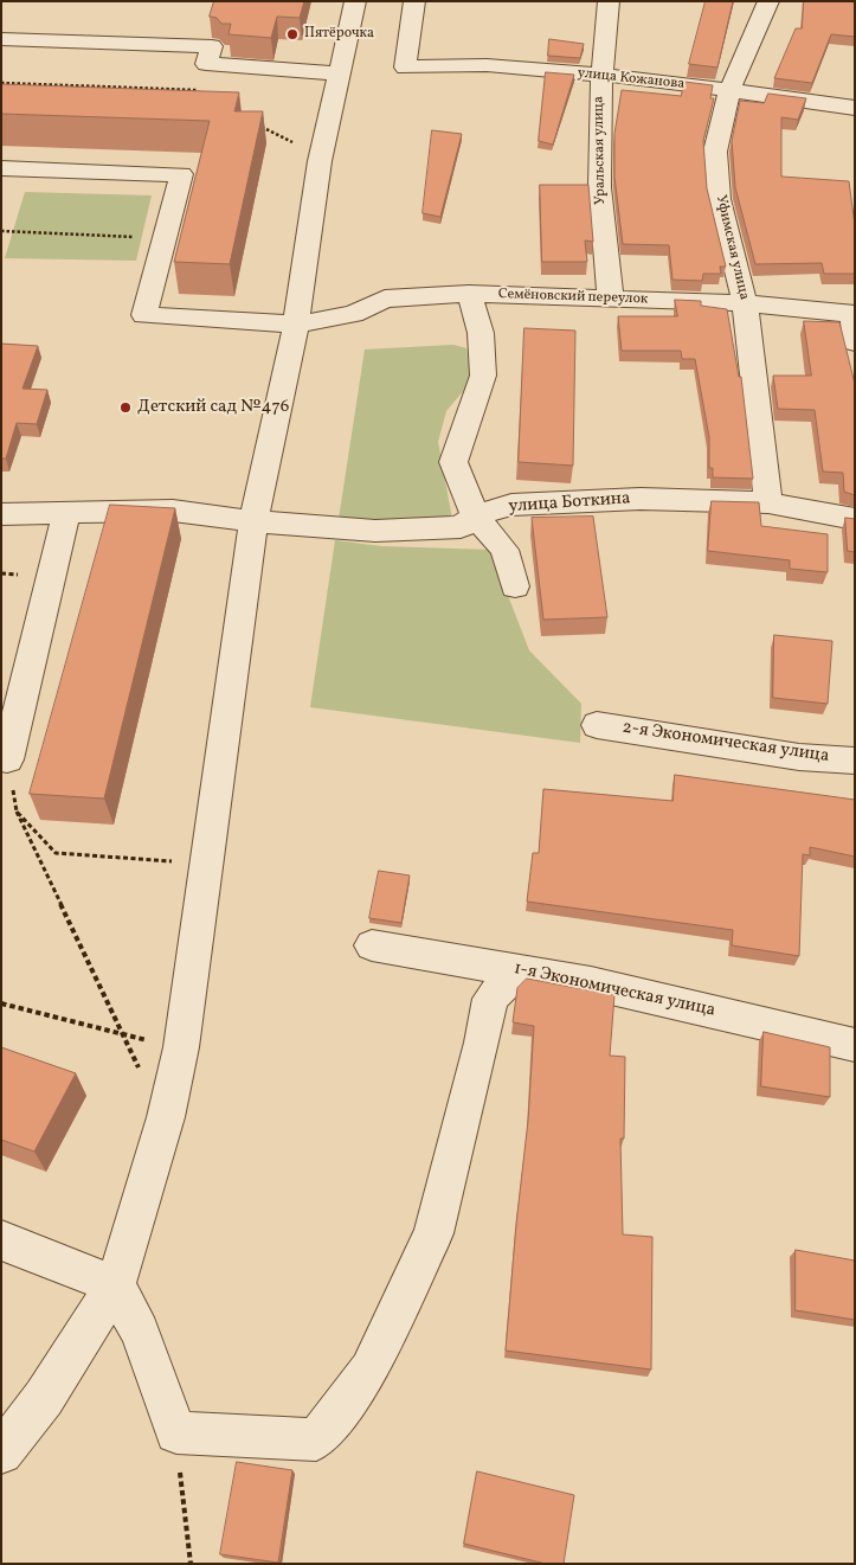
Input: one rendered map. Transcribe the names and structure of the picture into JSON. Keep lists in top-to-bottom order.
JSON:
{
  "streets": {
    "street": [
      "улица Кожанова",
      "Уральская улица",
      "Уфимская улица",
      "Семёновский переулок",
      "улица Боткина",
      "2-я Экономическая улица",
      "1-я Экономическая улица"
    ]
  },
  "crossings": [
    ["улица Кожанова", "Уральская улица"],
    ["улица Кожанова", "Уфимская улица"],
    ["Уральская улица", "Семёновский переулок"],
    ["Уфимская улица", "Семёновский переулок"],
    ["Уфимская улица", "улица Боткина"]
  ],
  "places": ["Пятёрочка", "Детский сад №476"]
}
